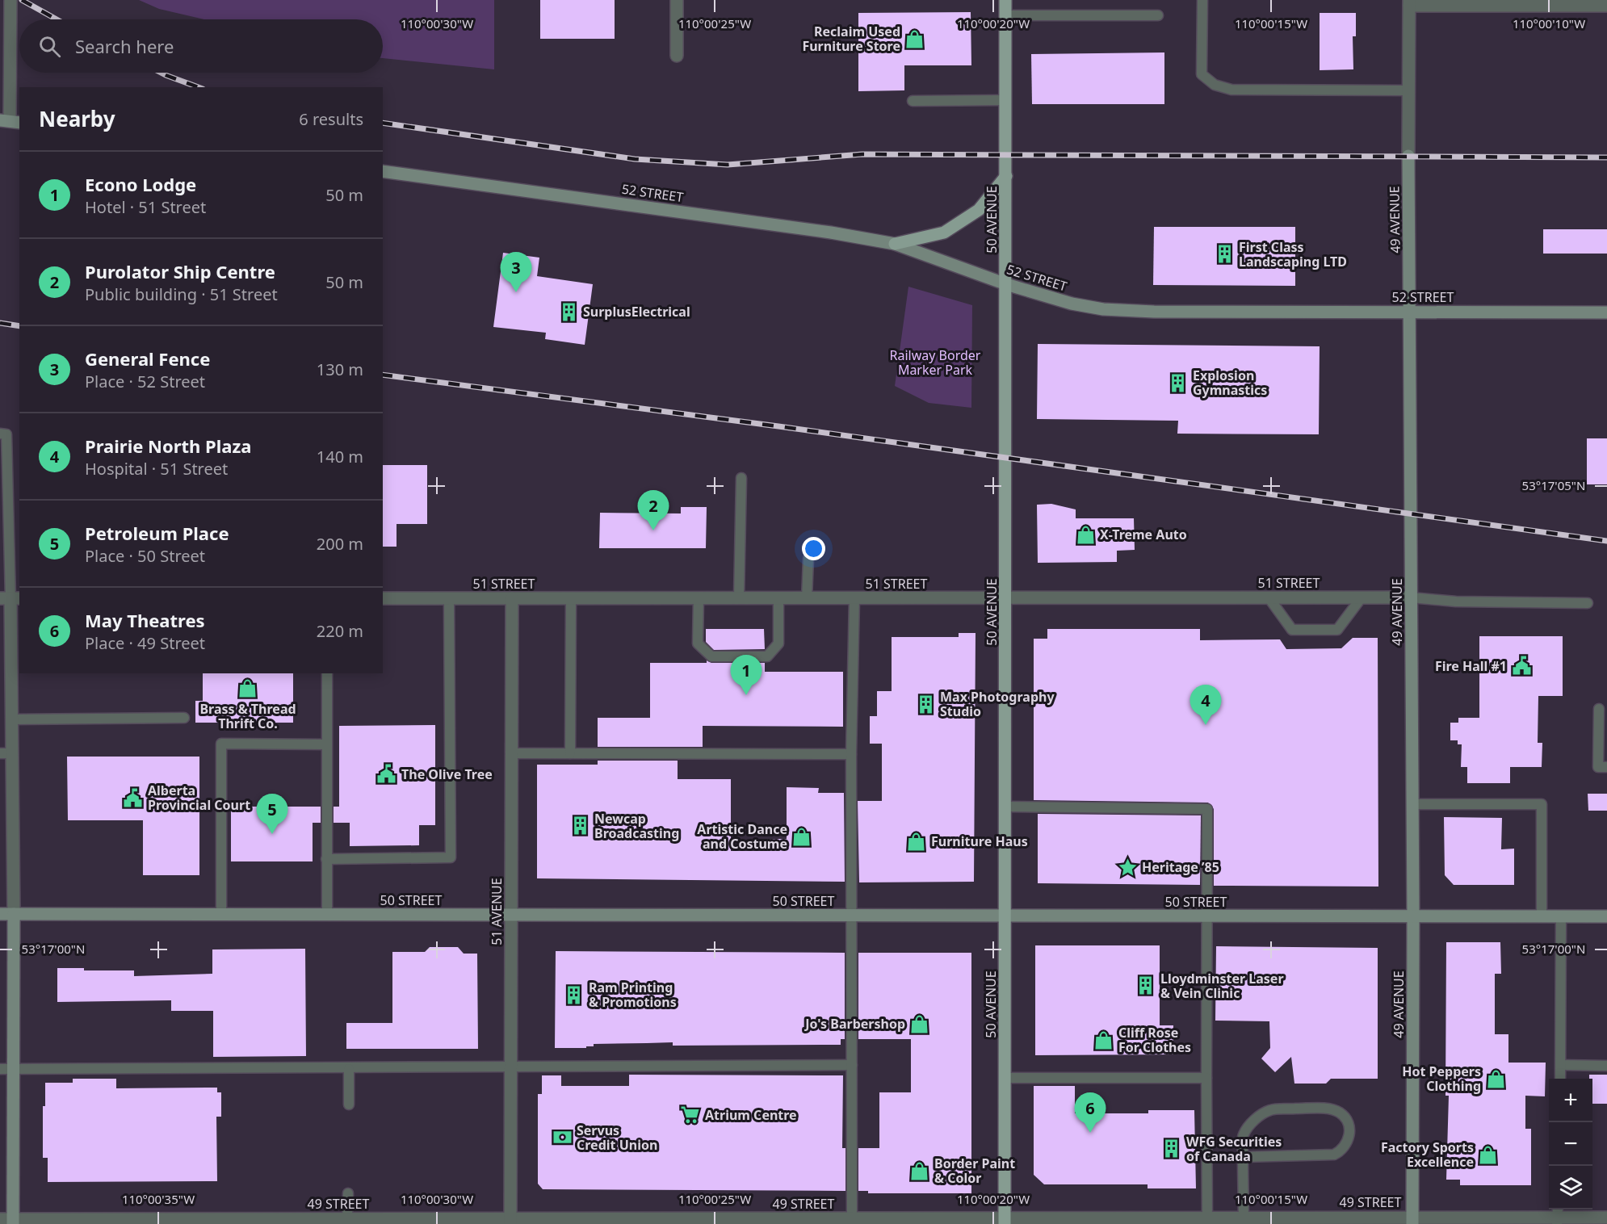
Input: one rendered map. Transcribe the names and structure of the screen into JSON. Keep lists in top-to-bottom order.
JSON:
{
  "streets": {
    "main road": ["50 AVENUE"],
    "street": [
      "52 STREET",
      "49 AVENUE",
      "51 STREET",
      "50 STREET",
      "51 AVENUE",
      "49 STREET"
    ]
  },
  "crossings": [
    ["52 STREET", "50 AVENUE"],
    ["52 STREET", "49 AVENUE"],
    ["50 AVENUE", "51 STREET"],
    ["50 AVENUE", "50 STREET"],
    ["50 AVENUE", "49 STREET"],
    ["49 AVENUE", "51 STREET"],
    ["49 AVENUE", "50 STREET"],
    ["49 AVENUE", "49 STREET"],
    ["51 STREET", "51 AVENUE"],
    ["50 STREET", "51 AVENUE"],
    ["51 AVENUE", "49 STREET"]
  ],
  "parks": ["Railway Border Marker Park"],
  "places": {
    "shop": [
      "Reclaim Used Furniture Store",
      "X-Treme Auto",
      "Brass & Thread Thrift Co.",
      "Artistic Dance and Costume",
      "Furniture Haus",
      "Jo's Barbershop",
      "Cliff Rose For Clothes",
      "Hot Peppers Clothing",
      "Factory Sports Excellence",
      "Border Paint & Color"
    ],
    "building": [
      "First Class Landscaping LTD",
      "SurplusElectrical",
      "Explosion Gymnastics",
      "Max Photography Studio",
      "Newcap Broadcasting",
      "Lloydminster Laser & Vein Clinic",
      "Ram Printing & Promotions",
      "WFG Securities of Canada"
    ],
    "public building": ["Fire Hall #1", "The Olive Tree", "Alberta Provincial Court"],
    "place": ["Heritage ’85"],
    "supermarket": ["Atrium Centre"],
    "bank": ["Servus Credit Union"]
  },
  "page": {
    "search": "Search here",
    "heading": ["Nearby", "6 results"],
    "list": [
      {
        "mark": "1",
        "name": "Econo Lodge",
        "note": "Hotel · 51 Street",
        "value": "50 m"
      },
      {
        "mark": "2",
        "name": "Purolator Ship Centre",
        "note": "Public building · 51 Street",
        "value": "50 m"
      },
      {
        "mark": "3",
        "name": "General Fence",
        "note": "Place · 52 Street",
        "value": "130 m"
      },
      {
        "mark": "4",
        "name": "Prairie North Plaza",
        "note": "Hospital · 51 Street",
        "value": "140 m"
      },
      {
        "mark": "5",
        "name": "Petroleum Place",
        "note": "Place · 50 Street",
        "value": "200 m"
      },
      {
        "mark": "6",
        "name": "May Theatres",
        "note": "Place · 49 Street",
        "value": "220 m"
      }
    ],
    "pins": [
      "3",
      "2",
      "1",
      "4",
      "5",
      "6"
    ],
    "map_buttons": ["+", "−"]
  },
  "coordinates": [
    "110°00'30\"W",
    "110°00'25\"W",
    "110°00'20\"W",
    "110°00'15\"W",
    "110°00'10\"W",
    "53°17'05\"N",
    "53°17'00\"N",
    "110°00'35\"W"
  ]
}
